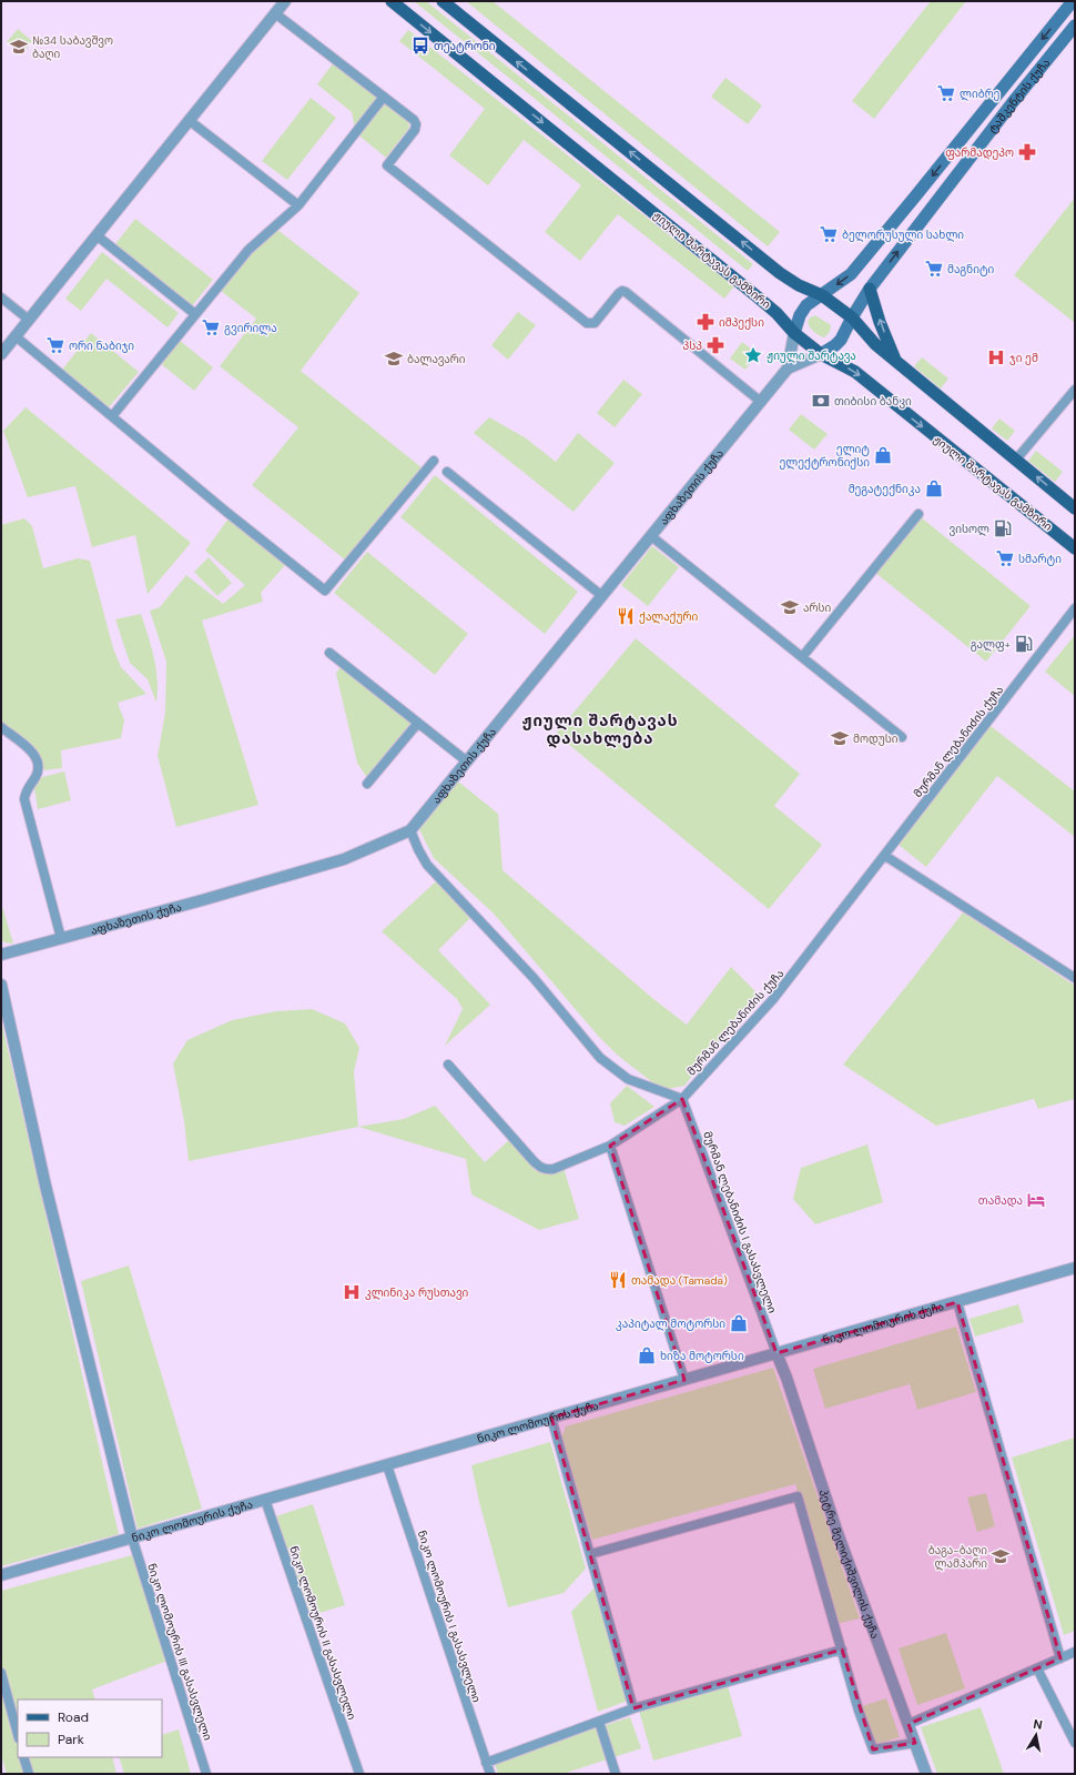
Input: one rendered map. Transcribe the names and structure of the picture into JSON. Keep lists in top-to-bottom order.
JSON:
{
  "streets": {
    "main road": ["ტაშკენტის ქუჩა", "ჟიული შარტავას გამზირი"],
    "street": [
      "აფხაზეთის ქუჩა",
      "მურმან ლებანიძის ქუჩა",
      "მურმან ლებანიძის I გასასვლელი",
      "ნიკო ლომოურის ქუჩა",
      "პეტრე მელიქიშვილის ქუჩა",
      "ნიკო ლომოურის I გასასვლელი",
      "ნიკო ლომოურის II გასასვლელი",
      "ნიკო ლომოურის III გასასვლელი"
    ]
  },
  "crossings": [
    ["ტაშკენტის ქუჩა", "ჟიული შარტავას გამზირი"],
    ["ტაშკენტის ქუჩა", "აფხაზეთის ქუჩა"],
    ["ჟიული შარტავას გამზირი", "აფხაზეთის ქუჩა"],
    ["მურმან ლებანიძის ქუჩა", "მურმან ლებანიძის I გასასვლელი"],
    ["მურმან ლებანიძის I გასასვლელი", "ნიკო ლომოურის ქუჩა"],
    ["მურმან ლებანიძის I გასასვლელი", "პეტრე მელიქიშვილის ქუჩა"],
    ["ნიკო ლომოურის ქუჩა", "პეტრე მელიქიშვილის ქუჩა"],
    ["ნიკო ლომოურის ქუჩა", "ნიკო ლომოურის I გასასვლელი"],
    ["ნიკო ლომოურის ქუჩა", "ნიკო ლომოურის II გასასვლელი"],
    ["ნიკო ლომოურის ქუჩა", "ნიკო ლომოურის III გასასვლელი"]
  ],
  "districts": ["ჟიული შარტავას დასახლება"],
  "places": {
    "bus stop": ["თეატრონი"],
    "school or university": [
      "№34 საბავშვო ბაღი",
      "ბალავარი",
      "არსი",
      "მოდუსი",
      "ბაგა-ბაღი ლამპარი"
    ],
    "supermarket": [
      "ლიბრე",
      "ბელორუსული სახლი",
      "მაგნიტი",
      "გვირილა",
      "ორი ნაბიჯი",
      "სმარტი"
    ],
    "pharmacy": ["ფარმადეპო", "იმპექსი", "პსპ"],
    "place": ["ჟიული შარტავა"],
    "hospital": ["ჯი ემ", "კლინიკა რუსთავი"],
    "bank": ["თიბისი ბანკი"],
    "shop": [
      "ელიტ ელექტრონიქსი",
      "მეგატექნიკა",
      "კაპიტალ მოტორსი",
      "ხიზა მოტორსი"
    ],
    "fuel station": ["ვისოლ", "გალფ+"],
    "restaurant": ["ქალაქური", "თამადა (Tamada)"],
    "hotel": ["თამადა"]
  },
  "legend": ["Road", "Park"],
  "north": "top"
}
